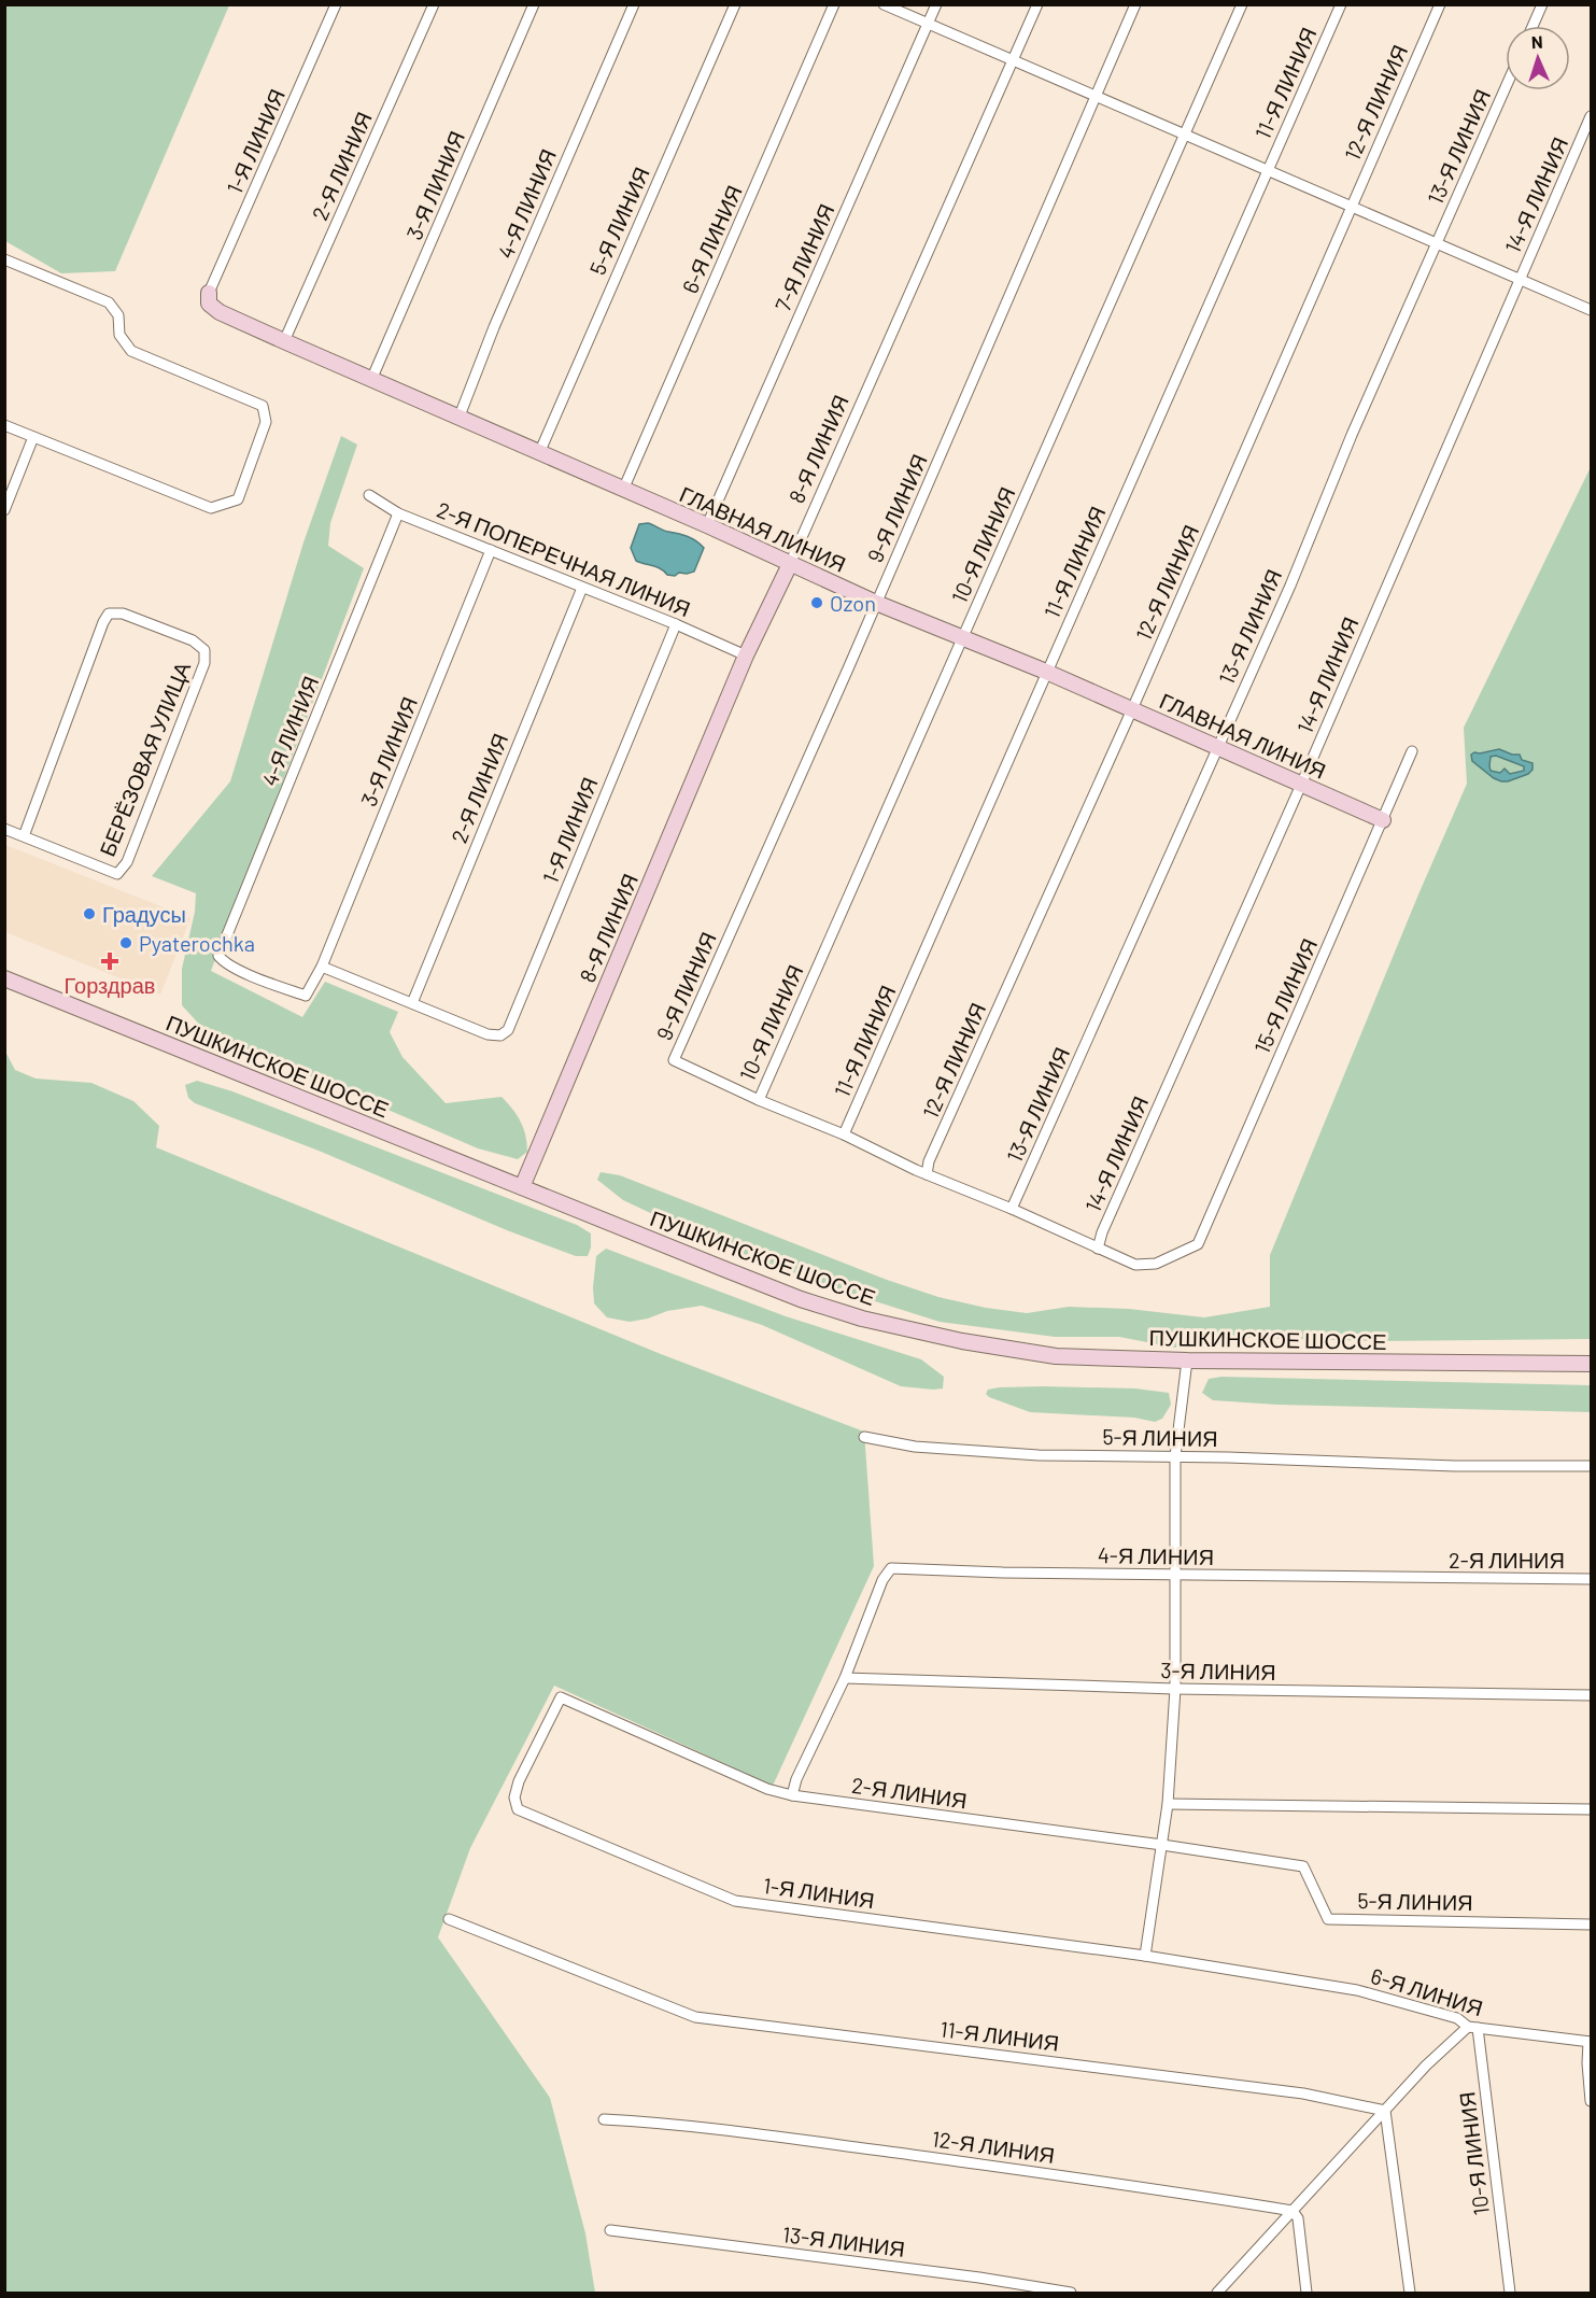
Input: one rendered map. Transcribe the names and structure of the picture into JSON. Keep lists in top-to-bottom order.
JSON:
{
  "streets": {
    "street": [
      "11-Я ЛИНИЯ",
      "12-Я ЛИНИЯ",
      "1-Я ЛИНИЯ",
      "13-Я ЛИНИЯ",
      "2-Я ЛИНИЯ",
      "3-Я ЛИНИЯ",
      "14-Я ЛИНИЯ",
      "4-Я ЛИНИЯ",
      "5-Я ЛИНИЯ",
      "6-Я ЛИНИЯ",
      "7-Я ЛИНИЯ",
      "8-Я ЛИНИЯ",
      "9-Я ЛИНИЯ",
      "ГЛАВНАЯ ЛИНИЯ",
      "10-Я ЛИНИЯ",
      "2-Я ПОПЕРЕЧНАЯ ЛИНИЯ",
      "БЕРЁЗОВАЯ УЛИЦА",
      "15-Я ЛИНИЯ",
      "ПУШКИНСКОЕ ШОССЕ"
    ]
  },
  "crossings": [
    ["11-Я ЛИНИЯ", "ГЛАВНАЯ ЛИНИЯ"],
    ["12-Я ЛИНИЯ", "ГЛАВНАЯ ЛИНИЯ"],
    ["1-Я ЛИНИЯ", "2-Я ЛИНИЯ"],
    ["1-Я ЛИНИЯ", "6-Я ЛИНИЯ"],
    ["1-Я ЛИНИЯ", "ГЛАВНАЯ ЛИНИЯ"],
    ["1-Я ЛИНИЯ", "2-Я ПОПЕРЕЧНАЯ ЛИНИЯ"],
    ["13-Я ЛИНИЯ", "ГЛАВНАЯ ЛИНИЯ"],
    ["2-Я ЛИНИЯ", "4-Я ЛИНИЯ"],
    ["2-Я ЛИНИЯ", "5-Я ЛИНИЯ"],
    ["2-Я ЛИНИЯ", "ГЛАВНАЯ ЛИНИЯ"],
    ["2-Я ЛИНИЯ", "2-Я ПОПЕРЕЧНАЯ ЛИНИЯ"],
    ["3-Я ЛИНИЯ", "4-Я ЛИНИЯ"],
    ["3-Я ЛИНИЯ", "ГЛАВНАЯ ЛИНИЯ"],
    ["3-Я ЛИНИЯ", "2-Я ПОПЕРЕЧНАЯ ЛИНИЯ"],
    ["14-Я ЛИНИЯ", "ГЛАВНАЯ ЛИНИЯ"],
    ["14-Я ЛИНИЯ", "15-Я ЛИНИЯ"],
    ["4-Я ЛИНИЯ", "ГЛАВНАЯ ЛИНИЯ"],
    ["4-Я ЛИНИЯ", "2-Я ПОПЕРЕЧНАЯ ЛИНИЯ"],
    ["5-Я ЛИНИЯ", "ГЛАВНАЯ ЛИНИЯ"],
    ["6-Я ЛИНИЯ", "ГЛАВНАЯ ЛИНИЯ"],
    ["6-Я ЛИНИЯ", "10-Я ЛИНИЯ"],
    ["7-Я ЛИНИЯ", "ГЛАВНАЯ ЛИНИЯ"],
    ["8-Я ЛИНИЯ", "ГЛАВНАЯ ЛИНИЯ"],
    ["8-Я ЛИНИЯ", "2-Я ПОПЕРЕЧНАЯ ЛИНИЯ"],
    ["8-Я ЛИНИЯ", "ПУШКИНСКОЕ ШОССЕ"],
    ["9-Я ЛИНИЯ", "ГЛАВНАЯ ЛИНИЯ"],
    ["9-Я ЛИНИЯ", "10-Я ЛИНИЯ"],
    ["ГЛАВНАЯ ЛИНИЯ", "10-Я ЛИНИЯ"],
    ["ГЛАВНАЯ ЛИНИЯ", "15-Я ЛИНИЯ"]
  ],
  "places": {
    "other": ["Ozon", "Градусы", "Pyaterochka"],
    "health": ["Горздрав"]
  },
  "north": "top"
}
